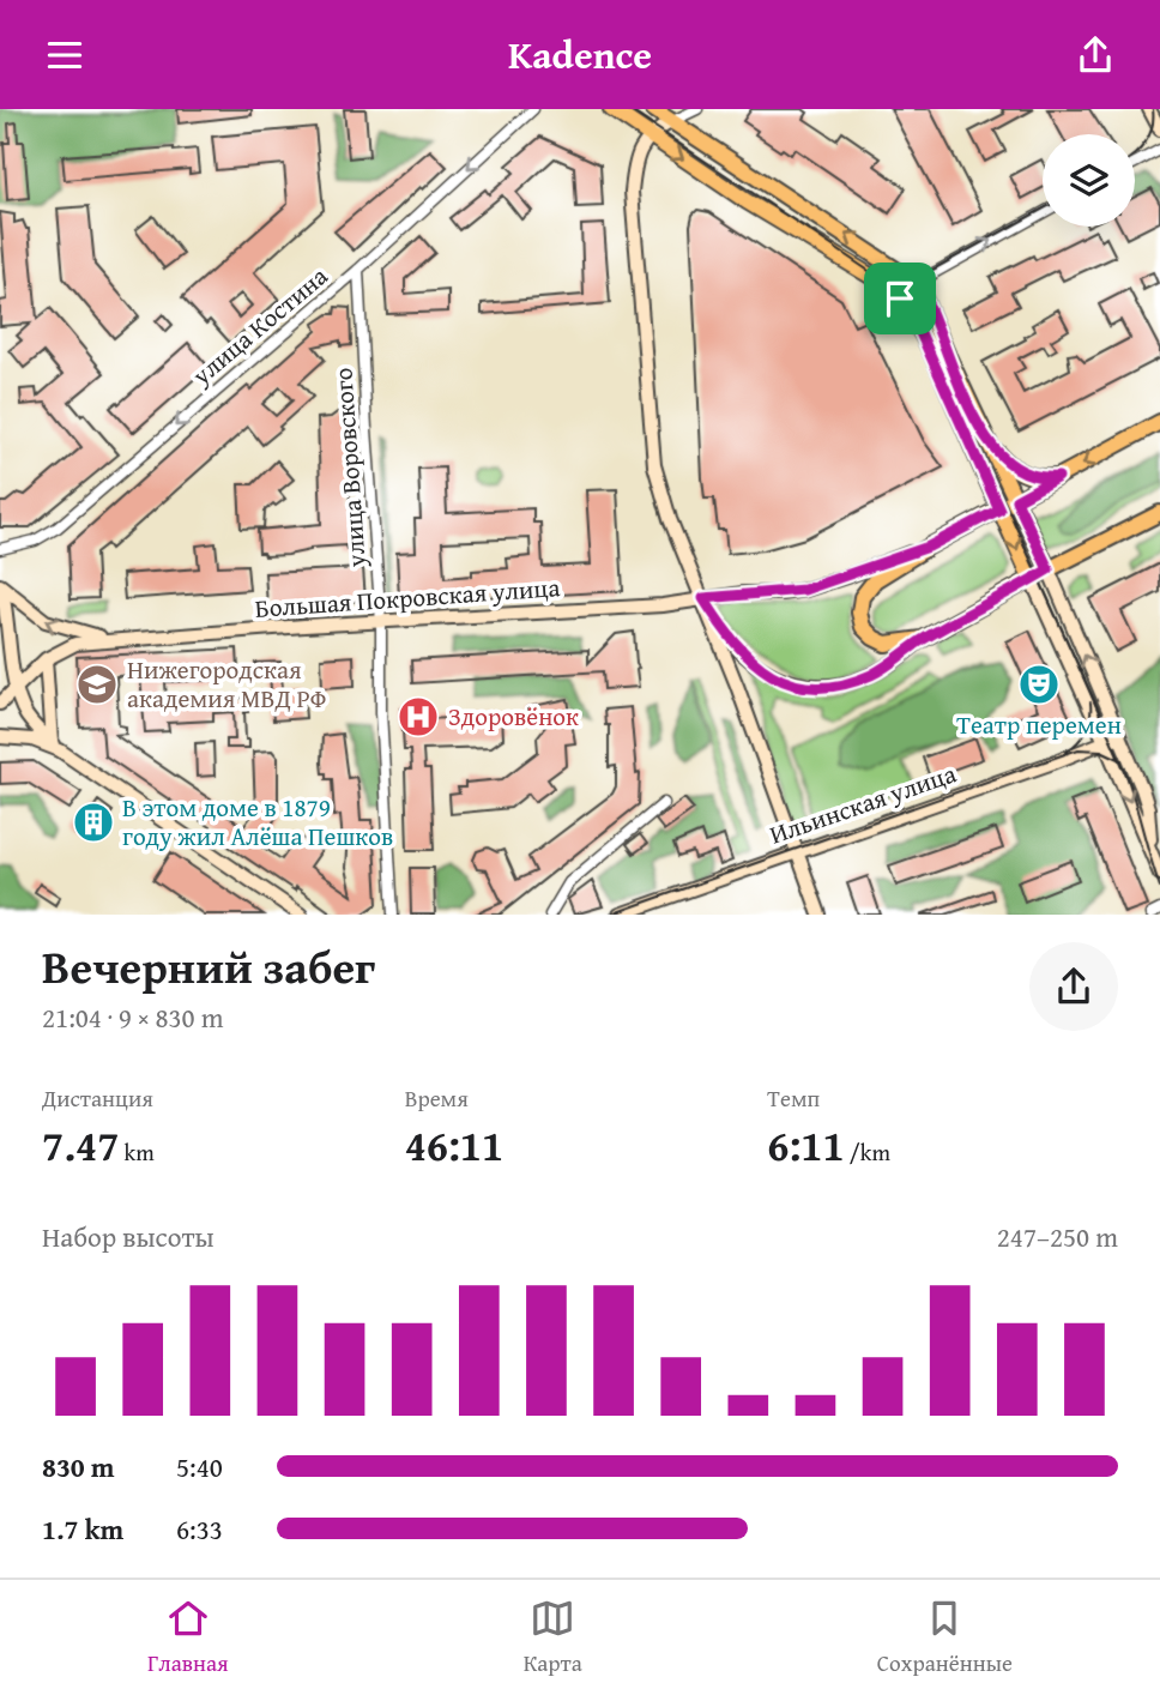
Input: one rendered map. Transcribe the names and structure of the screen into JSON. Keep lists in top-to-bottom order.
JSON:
{
  "streets": {
    "main road": ["Большая Покровская улица", "Ильинская улица"],
    "street": ["улица Костина", "улица Воровского"]
  },
  "crossings": [
    ["улица Костина", "улица Воровского"],
    ["улица Воровского", "Большая Покровская улица"]
  ],
  "one_way": ["улица Костина"],
  "places": {
    "school or university": ["Нижегородская академия МВД РФ"],
    "theatre": ["Театр перемен"],
    "hospital": ["Здоровёнок"],
    "building": ["В этом доме в 1879 году жил Алёша Пешков"]
  },
  "page": {
    "header": "Kadence",
    "heading": ["Вечерний забег", "21:04 · 9 × 830 m"],
    "stats": [
      ["Дистанция", "7.47 km"],
      ["Время", "46:11"],
      ["Темп", "6:11 /km"]
    ],
    "chart": ["Набор высоты", "247–250 m"],
    "list": [
      {
        "name": "830 m",
        "note": "5:40"
      },
      {
        "name": "1.7 km",
        "note": "6:33"
      }
    ],
    "tabs": ["Главная", "Карта", "Сохранённые"]
  }
}
